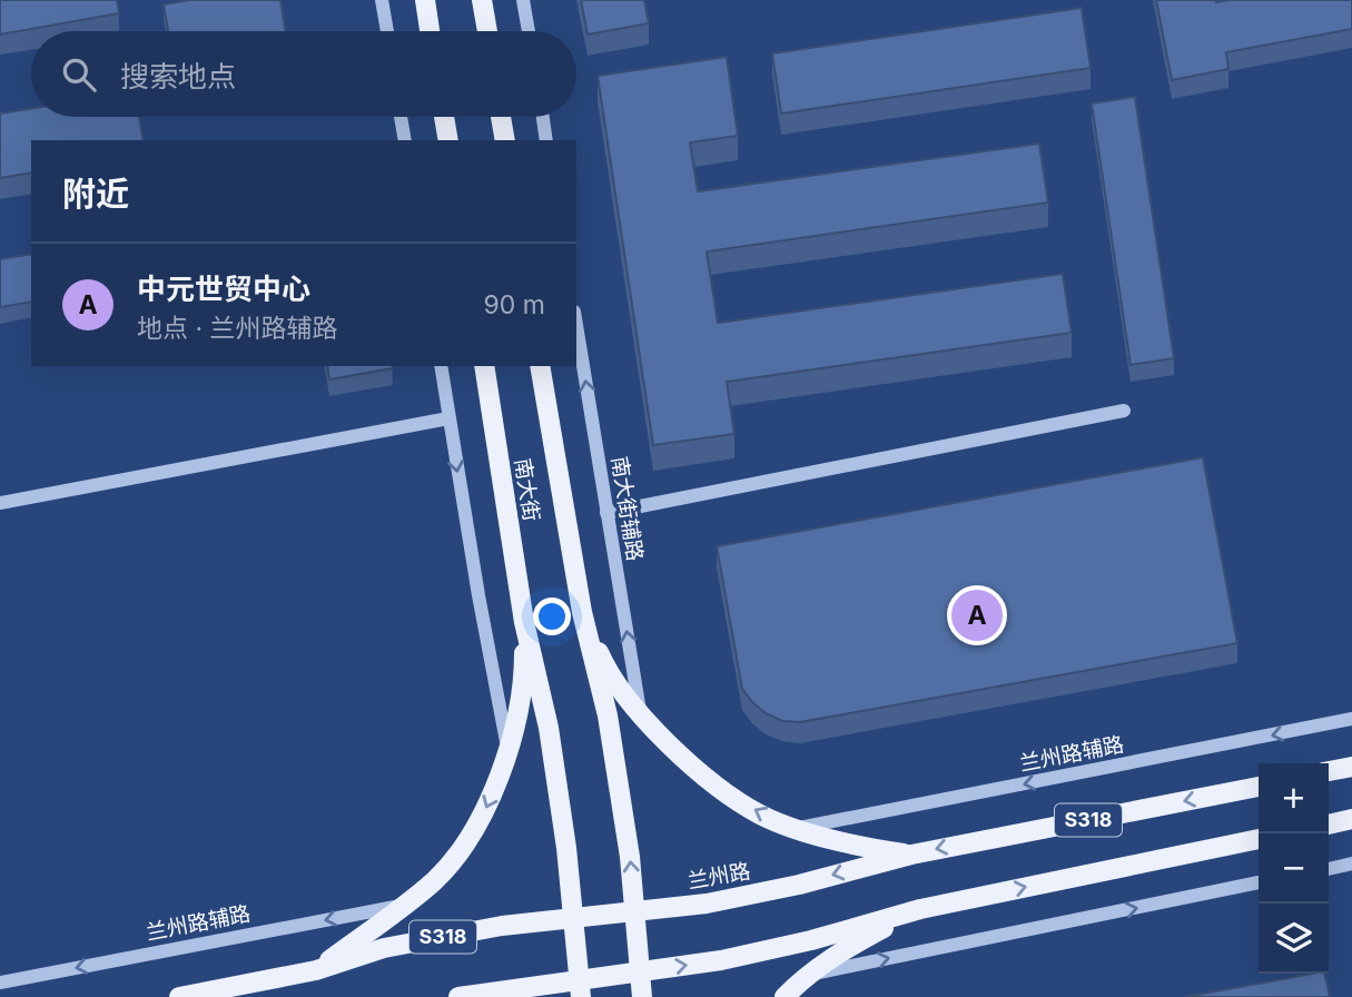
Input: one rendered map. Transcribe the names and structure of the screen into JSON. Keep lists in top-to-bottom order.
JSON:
{
  "streets": {
    "main road": ["南大街", "S318", "兰州路"],
    "street": ["南大街辅路", "兰州路辅路"]
  },
  "one_way": ["南大街辅路", "兰州路辅路"],
  "page": {
    "search": "搜索地点",
    "heading": "附近",
    "list": [
      {
        "mark": "A",
        "name": "中元世贸中心",
        "note": "地点 · 兰州路辅路",
        "value": "90 m"
      }
    ],
    "pins": "A",
    "map_buttons": ["+", "−"]
  }
}
